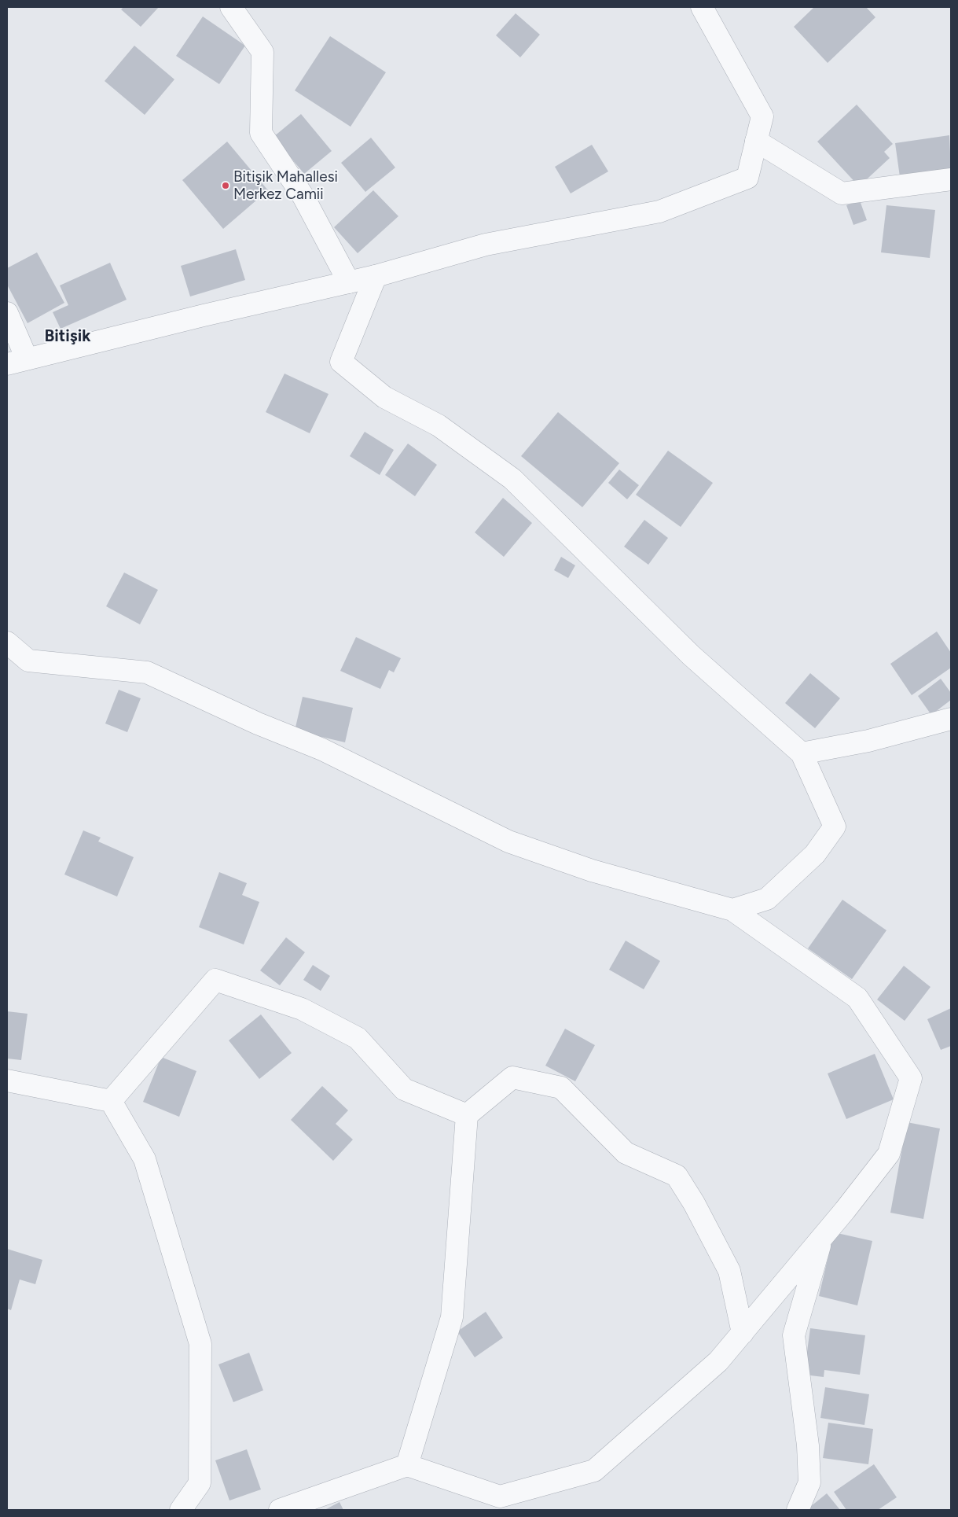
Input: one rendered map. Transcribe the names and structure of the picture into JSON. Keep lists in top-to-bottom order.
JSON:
{
  "districts": ["Bitişik"],
  "places": ["Bitişik Mahallesi Merkez Camii"]
}
